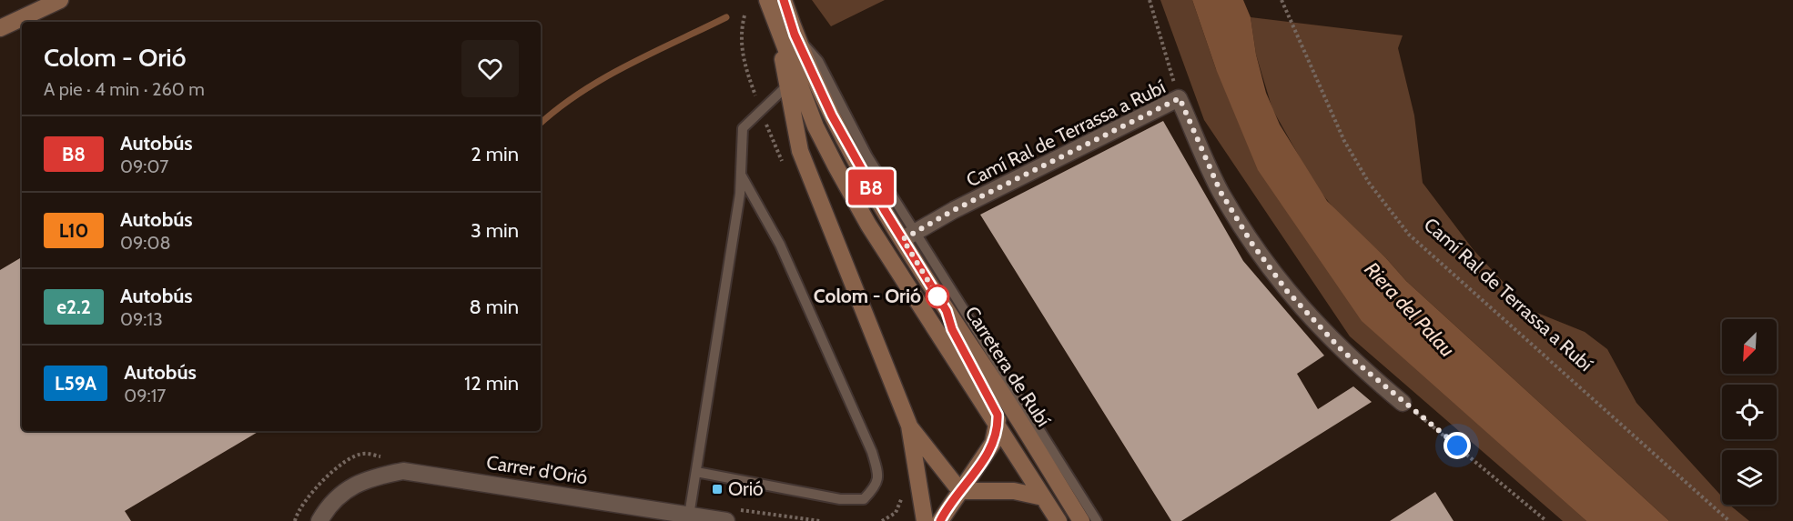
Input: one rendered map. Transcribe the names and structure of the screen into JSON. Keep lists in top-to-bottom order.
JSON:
{
  "streets": {
    "main road": ["Carretera de Rubí"],
    "street": ["Camí Ral de Terrassa a Rubí", "Carrer d'Orió"]
  },
  "crossings": [
    ["Camí Ral de Terrassa a Rubí", "Carretera de Rubí"]
  ],
  "water": ["Riera del Palau"],
  "places": {
    "other": ["Colom - Orió"],
    "transit": ["Orió"]
  },
  "lines": ["bus line B8"],
  "north": "bottom left",
  "page": {
    "on_map": "B8",
    "heading": ["Colom - Orió", "A pie · 4 min · 260 m"],
    "list": [
      {
        "mark": "B8",
        "name": "Autobús",
        "note": "09:07",
        "value": "2 min"
      },
      {
        "mark": "L10",
        "name": "Autobús",
        "note": "09:08",
        "value": "3 min"
      },
      {
        "mark": "e2.2",
        "name": "Autobús",
        "note": "09:13",
        "value": "8 min"
      },
      {
        "mark": "L59A",
        "name": "Autobús",
        "note": "09:17",
        "value": "12 min"
      }
    ]
  }
}
